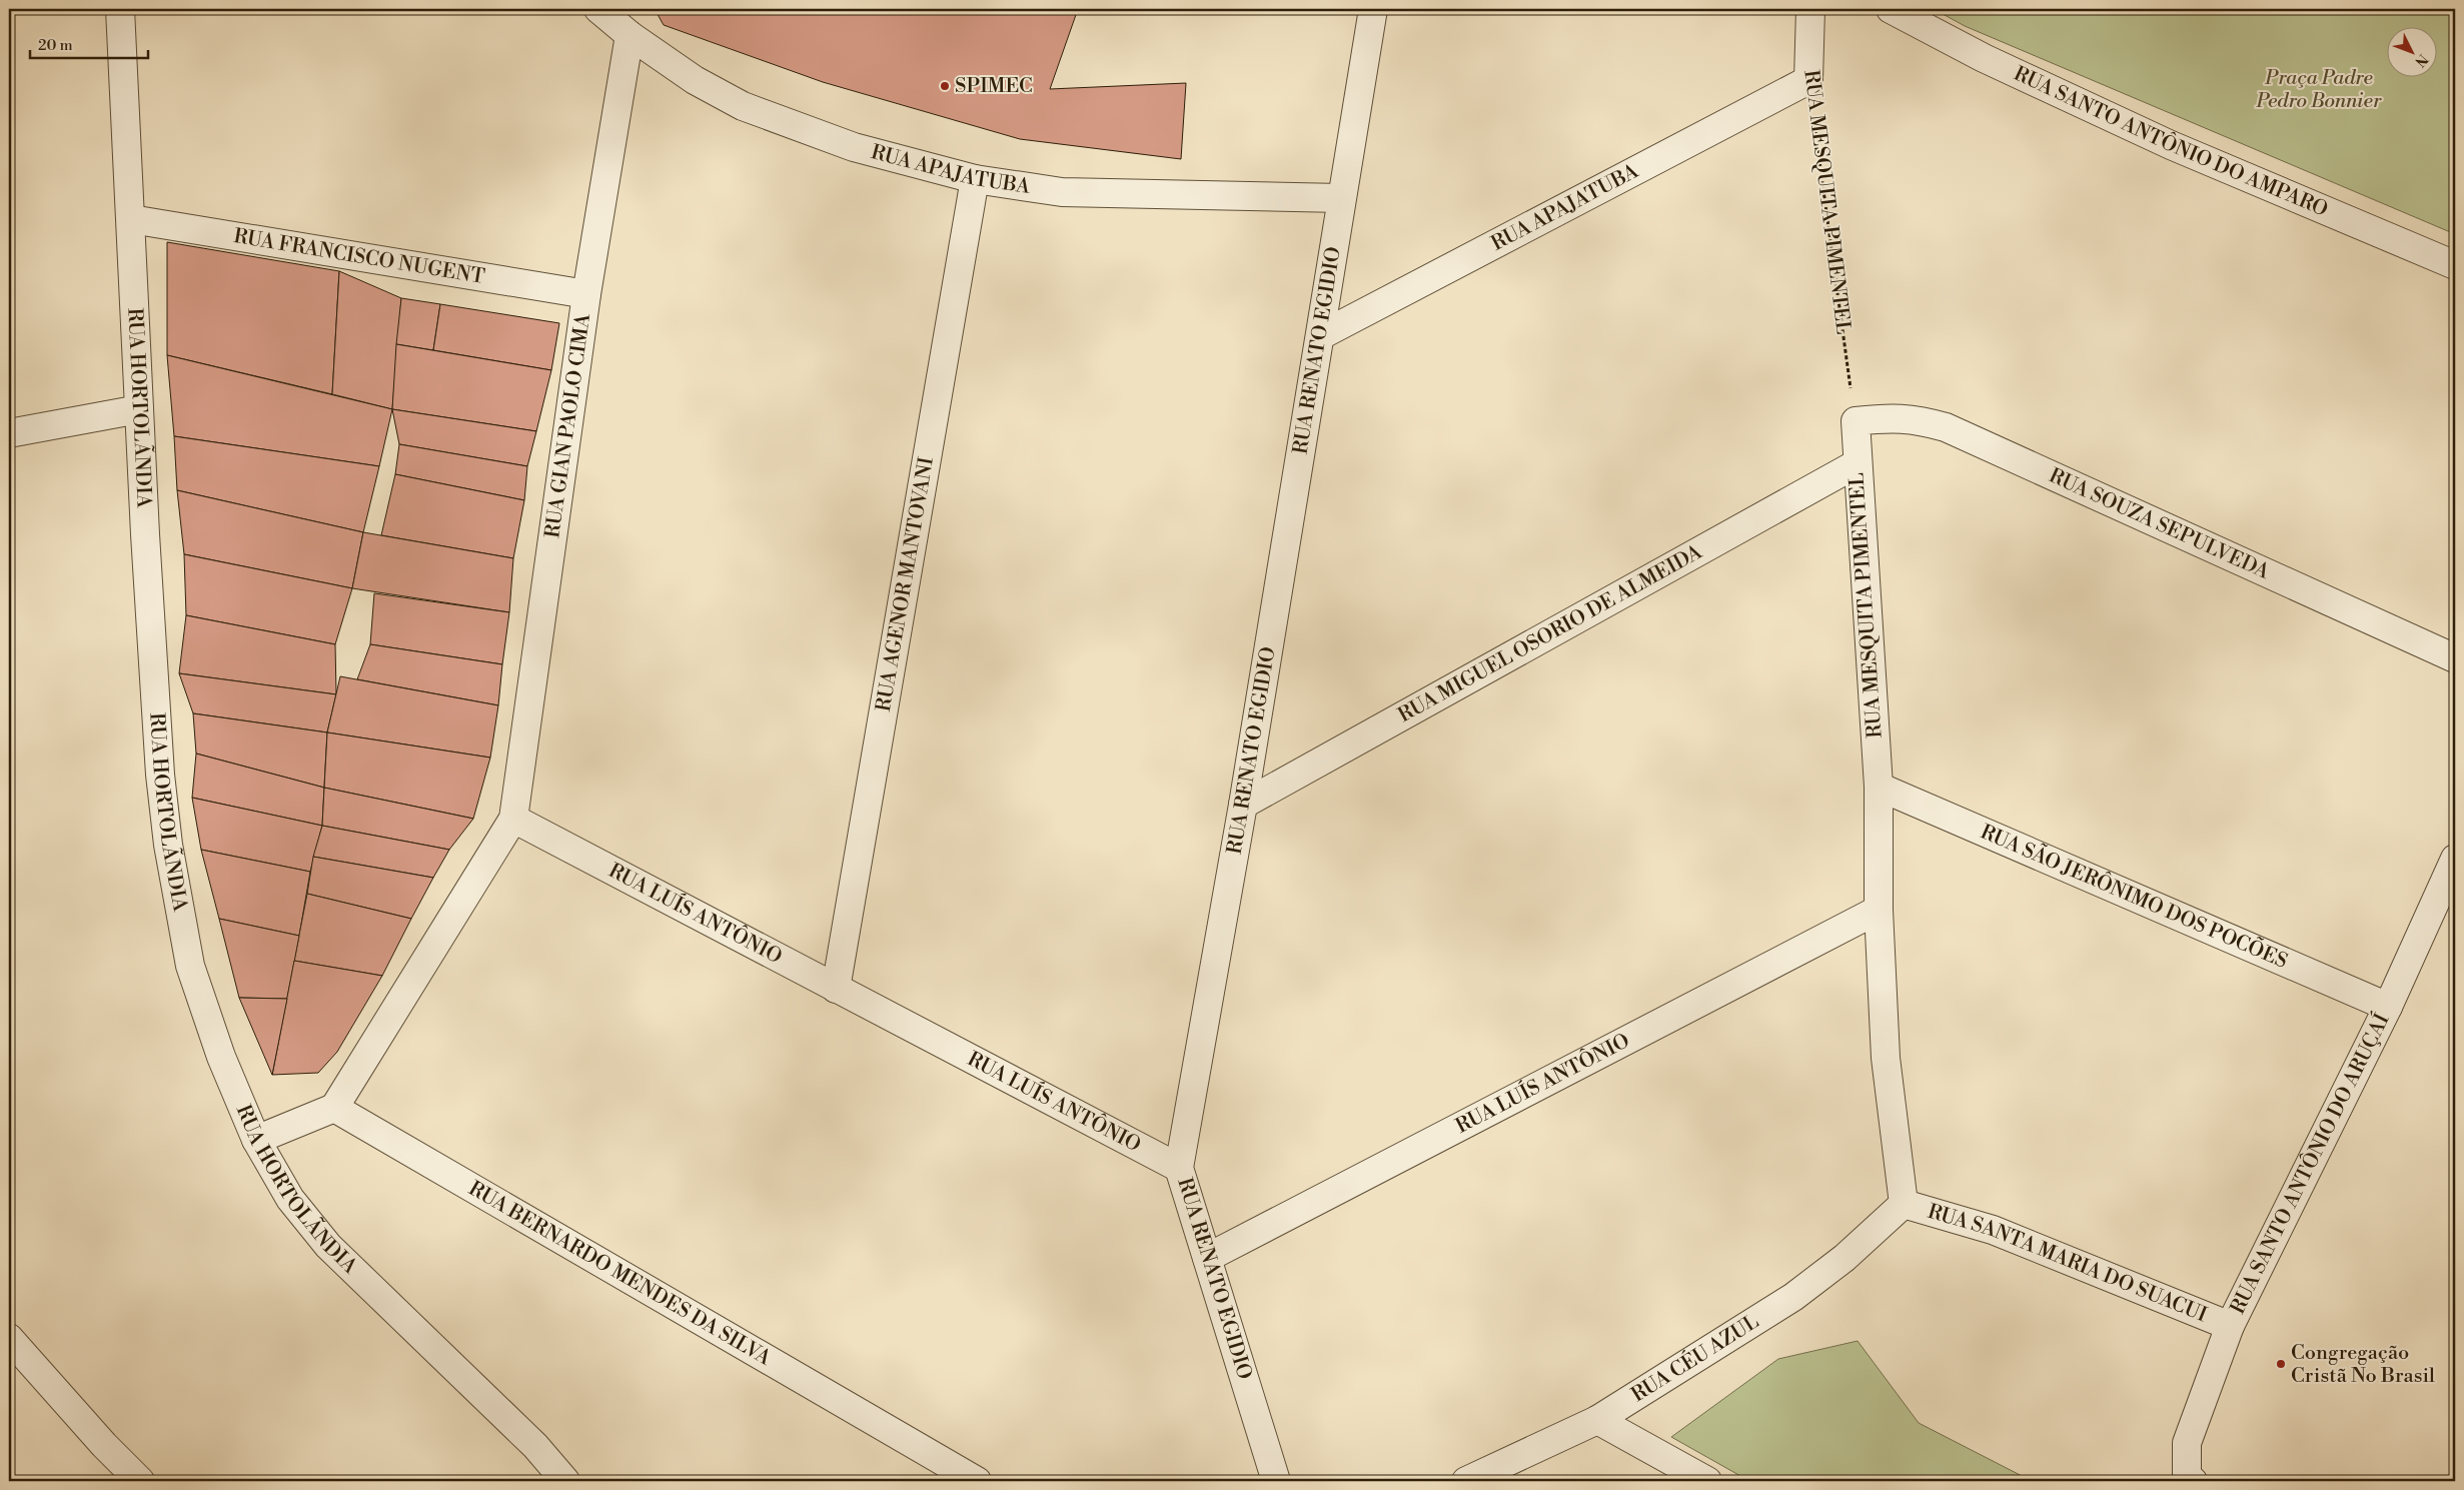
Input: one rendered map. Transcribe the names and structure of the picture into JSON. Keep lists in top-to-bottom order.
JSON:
{
  "streets": {
    "street": [
      "RUA SANTO ANTÔNIO DO AMPARO",
      "RUA APAJATUBA",
      "RUA MESQUITA PIMENTEL",
      "RUA FRANCISCO NUGENT",
      "RUA RENATO EGIDIO",
      "RUA HORTOLÃNDIA",
      "RUA GIAN PAOLO CIMA",
      "RUA SOUZA SEPULVEDA",
      "RUA AGENOR MANTOVANI",
      "RUA MIGUEL OSORIO DE ALMEIDA",
      "RUA SÃO JERÔNIMO DOS POCÕES",
      "RUA LUÍS ANTÔNIO",
      "RUA SANTO ANTÔNIO DO ARUÇAÍ",
      "RUA SANTA MARIA DO SUACUI",
      "RUA BERNARDO MENDES DA SILVA",
      "RUA CÉU AZUL"
    ]
  },
  "crossings": [
    ["RUA APAJATUBA", "RUA MESQUITA PIMENTEL"],
    ["RUA APAJATUBA", "RUA RENATO EGIDIO"],
    ["RUA APAJATUBA", "RUA GIAN PAOLO CIMA"],
    ["RUA APAJATUBA", "RUA AGENOR MANTOVANI"],
    ["RUA MESQUITA PIMENTEL", "RUA SOUZA SEPULVEDA"],
    ["RUA MESQUITA PIMENTEL", "RUA MIGUEL OSORIO DE ALMEIDA"],
    ["RUA MESQUITA PIMENTEL", "RUA SÃO JERÔNIMO DOS POCÕES"],
    ["RUA MESQUITA PIMENTEL", "RUA LUÍS ANTÔNIO"],
    ["RUA MESQUITA PIMENTEL", "RUA SANTA MARIA DO SUACUI"],
    ["RUA MESQUITA PIMENTEL", "RUA CÉU AZUL"],
    ["RUA FRANCISCO NUGENT", "RUA HORTOLÃNDIA"],
    ["RUA FRANCISCO NUGENT", "RUA GIAN PAOLO CIMA"],
    ["RUA RENATO EGIDIO", "RUA MIGUEL OSORIO DE ALMEIDA"],
    ["RUA RENATO EGIDIO", "RUA LUÍS ANTÔNIO"],
    ["RUA GIAN PAOLO CIMA", "RUA LUÍS ANTÔNIO"],
    ["RUA AGENOR MANTOVANI", "RUA LUÍS ANTÔNIO"],
    ["RUA SÃO JERÔNIMO DOS POCÕES", "RUA SANTO ANTÔNIO DO ARUÇAÍ"],
    ["RUA SANTO ANTÔNIO DO ARUÇAÍ", "RUA SANTA MARIA DO SUACUI"],
    ["RUA SANTA MARIA DO SUACUI", "RUA CÉU AZUL"]
  ],
  "parks": ["Praça Padre Pedro Bonnier"],
  "places": ["SPIMEC", "Congregação Cristã No Brasil"],
  "scale_bar": "20 m",
  "north": "bottom right"
}
